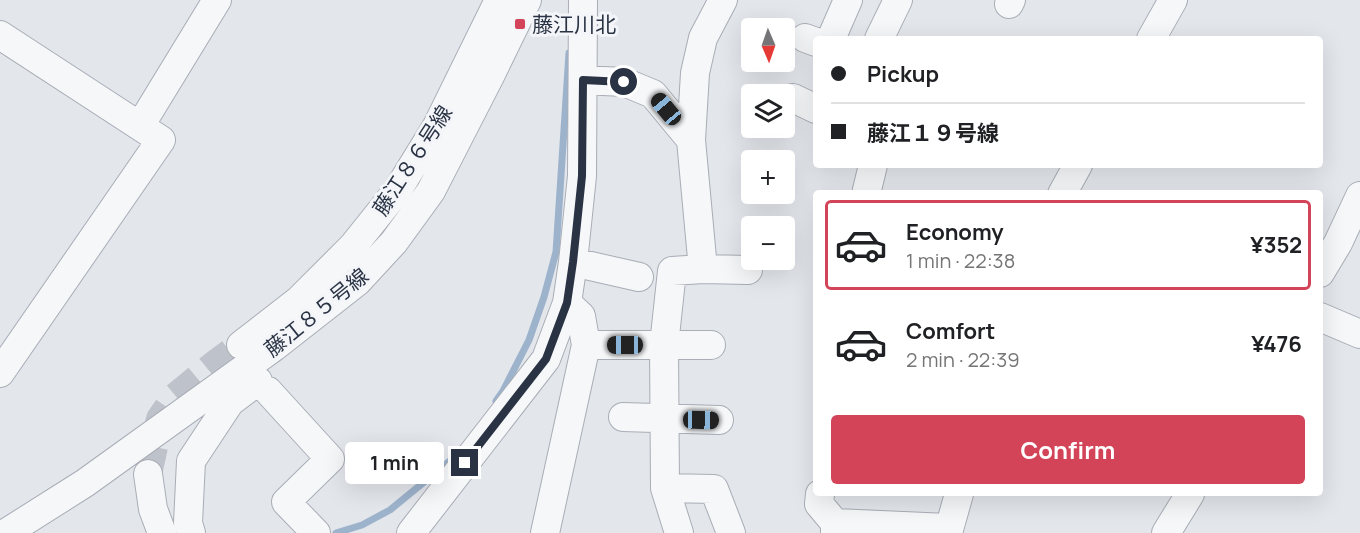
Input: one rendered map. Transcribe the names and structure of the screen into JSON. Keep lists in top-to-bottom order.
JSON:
{
  "streets": {
    "street": ["藤江８６号線", "藤江８５号線"]
  },
  "places": {
    "transit": ["藤江川北"]
  },
  "north": "bottom",
  "page": {
    "map_buttons": ["+", "−"],
    "banner": ["Pickup", "藤江１９号線"],
    "list": [
      {
        "name": "Economy",
        "note": "1 min · 22:38",
        "value": "¥352"
      },
      {
        "name": "Comfort",
        "note": "2 min · 22:39",
        "value": "¥476"
      }
    ],
    "buttons": "Confirm",
    "bubble": "1 min"
  }
}
